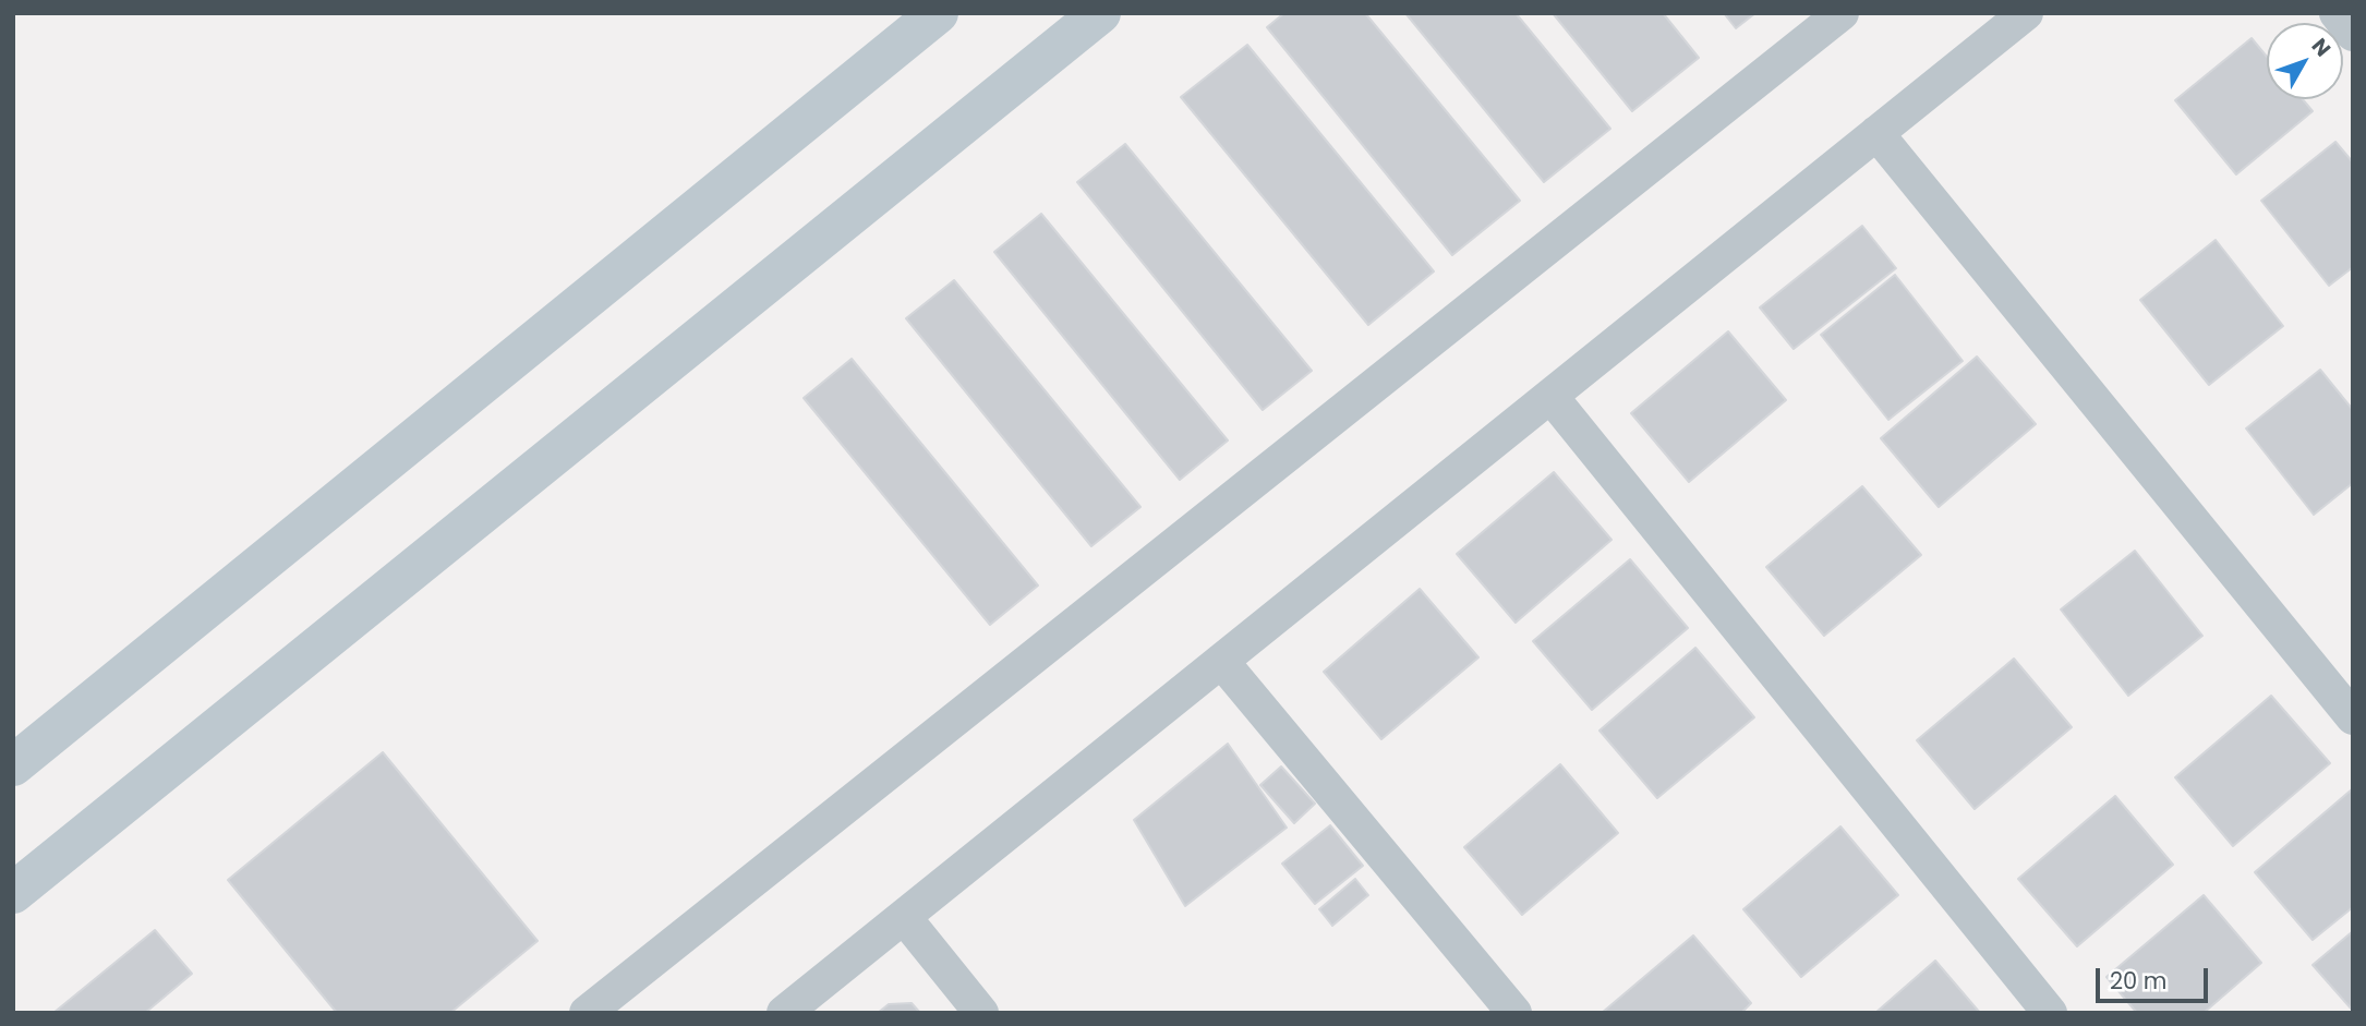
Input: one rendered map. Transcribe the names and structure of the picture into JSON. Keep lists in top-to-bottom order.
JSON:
{
  "scale_bar": "20 m",
  "north": "top right"
}
